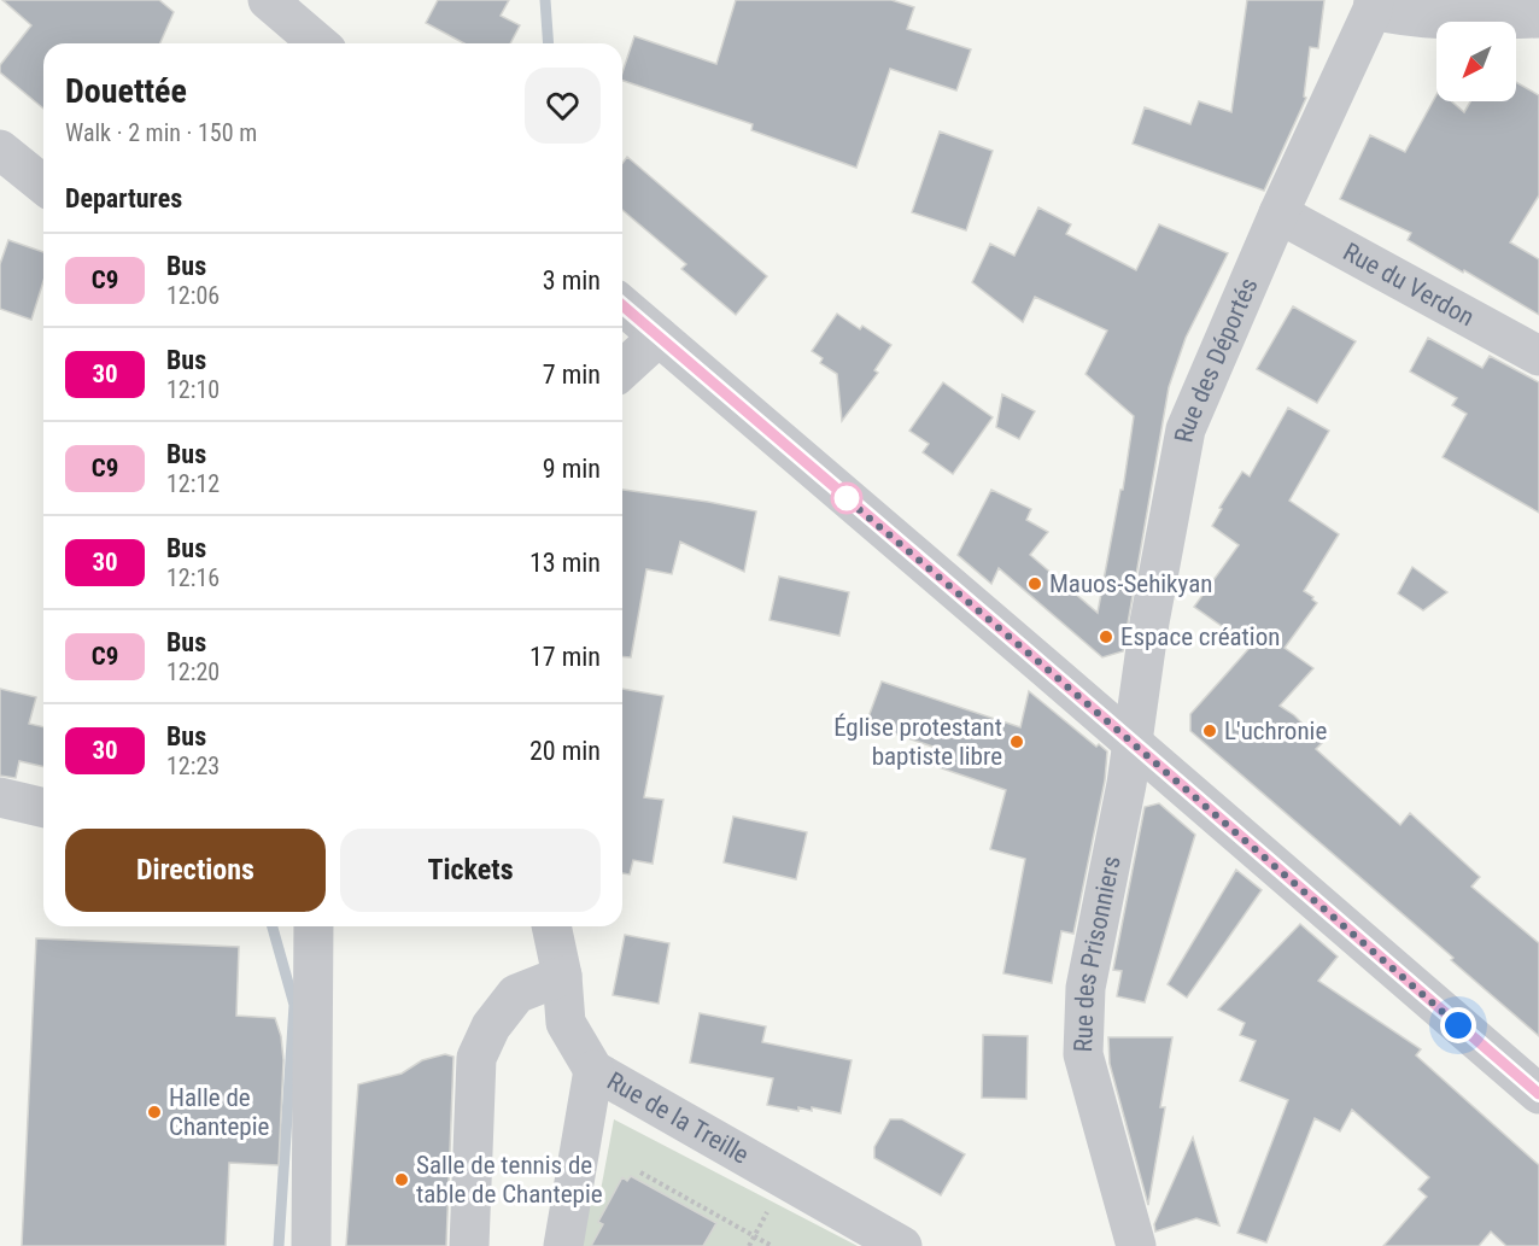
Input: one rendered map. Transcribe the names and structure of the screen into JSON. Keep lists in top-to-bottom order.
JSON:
{
  "streets": {
    "street": [
      "Rue du Verdon",
      "Rue des Déportés",
      "Rue des Prisonniers",
      "Rue de la Treille"
    ]
  },
  "crossings": [
    ["Rue du Verdon", "Rue des Déportés"],
    ["Rue des Déportés", "Rue des Prisonniers"]
  ],
  "places": [
    "Mauos-Sehikyan",
    "Espace création",
    "L'uchronie",
    "Église protestant baptiste libre",
    "Halle de Chantepie",
    "Salle de tennis de table de Chantepie"
  ],
  "lines": ["bus line C9"],
  "north": "bottom left",
  "page": {
    "heading": [
      ["Douettée", "Walk · 2 min · 150 m"],
      "Departures"
    ],
    "list": [
      {
        "mark": "C9",
        "name": "Bus",
        "note": "12:06",
        "value": "3 min"
      },
      {
        "mark": "30",
        "name": "Bus",
        "note": "12:10",
        "value": "7 min"
      },
      {
        "mark": "C9",
        "name": "Bus",
        "note": "12:12",
        "value": "9 min"
      },
      {
        "mark": "30",
        "name": "Bus",
        "note": "12:16",
        "value": "13 min"
      },
      {
        "mark": "C9",
        "name": "Bus",
        "note": "12:20",
        "value": "17 min"
      },
      {
        "mark": "30",
        "name": "Bus",
        "note": "12:23",
        "value": "20 min"
      }
    ],
    "buttons": ["Directions", "Tickets"]
  }
}
